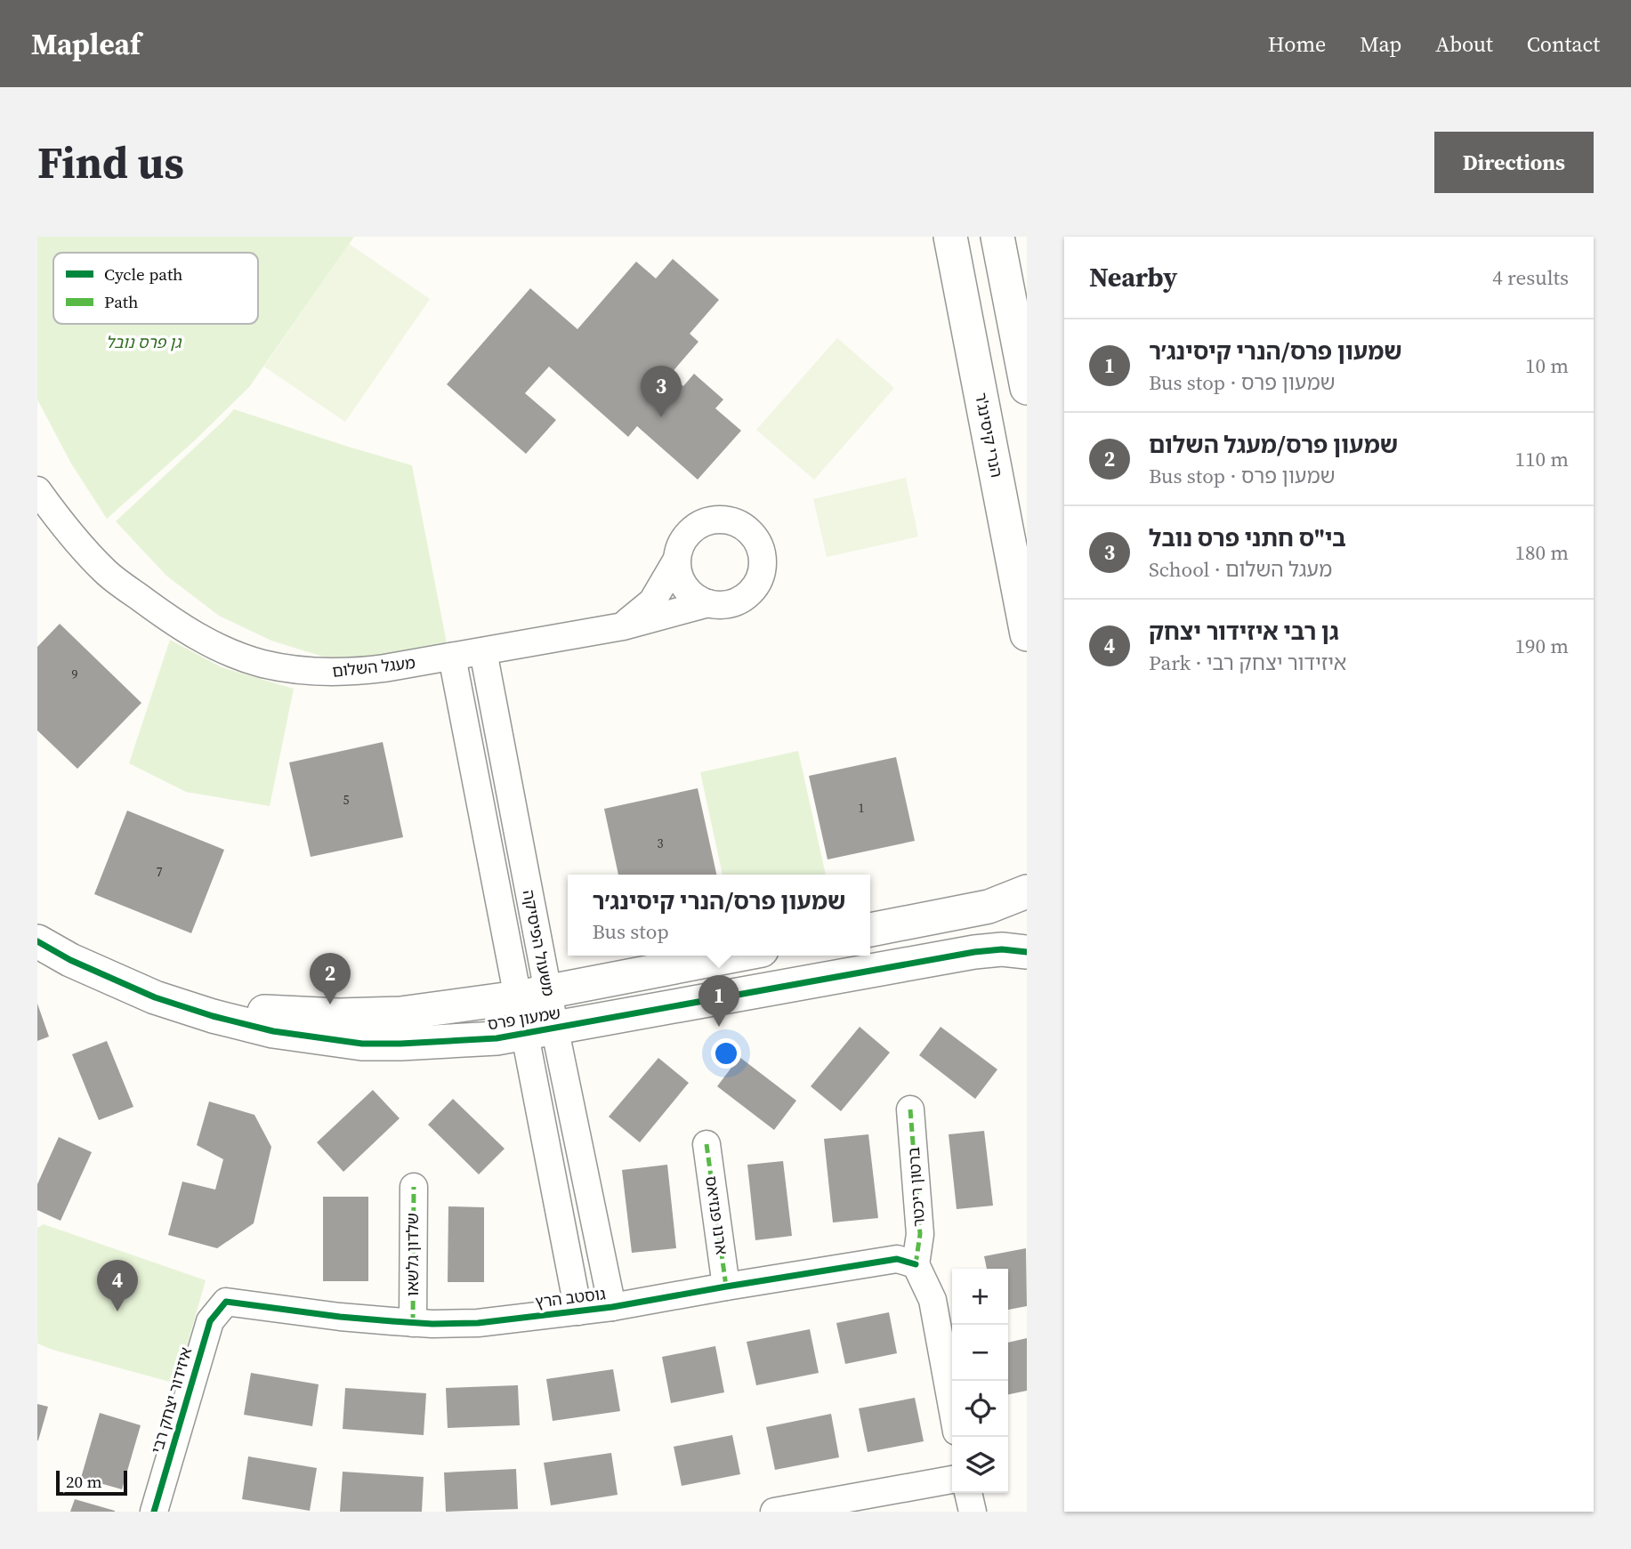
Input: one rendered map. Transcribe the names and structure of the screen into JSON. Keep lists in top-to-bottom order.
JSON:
{
  "streets": {
    "street": [
      "הנרי קיסינג'ר",
      "מעגל השלום",
      "משעול הפיסיקה",
      "שמעון פרס",
      "ברטון ריכטר",
      "ארנו פנזיאס",
      "שלדון גלשאו",
      "גוסטב הרץ",
      "איזידור יצחק רבי"
    ]
  },
  "crossings": [
    ["מעגל השלום", "משעול הפיסיקה"],
    ["משעול הפיסיקה", "שמעון פרס"],
    ["משעול הפיסיקה", "גוסטב הרץ"],
    ["ברטון ריכטר", "גוסטב הרץ"],
    ["ארנו פנזיאס", "גוסטב הרץ"],
    ["שלדון גלשאו", "גוסטב הרץ"],
    ["גוסטב הרץ", "איזידור יצחק רבי"]
  ],
  "parks": ["גן פרס נובל"],
  "house_numbers": [
    "9",
    "5",
    "1",
    "3",
    "7"
  ],
  "legend": ["Cycle path", "Path"],
  "scale_bar": "20 m",
  "page": {
    "header": "Mapleaf",
    "nav": [
      "Home",
      "Map",
      "About",
      "Contact"
    ],
    "buttons": "Directions",
    "title": "Find us",
    "heading": ["Nearby", "4 results"],
    "list": [
      {
        "mark": "1",
        "name": "שמעון פרס/הנרי קיסינג׳ר",
        "note": "Bus stop · שמעון פרס",
        "value": "10 m"
      },
      {
        "mark": "2",
        "name": "שמעון פרס/מעגל השלום",
        "note": "Bus stop · שמעון פרס",
        "value": "110 m"
      },
      {
        "mark": "3",
        "name": "בי\"ס חתני פרס נובל",
        "note": "School · מעגל השלום",
        "value": "180 m"
      },
      {
        "mark": "4",
        "name": "גן רבי איזידור יצחק",
        "note": "Park · איזידור יצחק רבי",
        "value": "190 m"
      }
    ],
    "pins": [
      "3",
      "2",
      "1",
      "4"
    ],
    "popup": ["שמעון פרס/הנרי קיסינג׳ר", "Bus stop"],
    "map_buttons": ["+", "−"],
    "scale": "20 m"
  }
}
